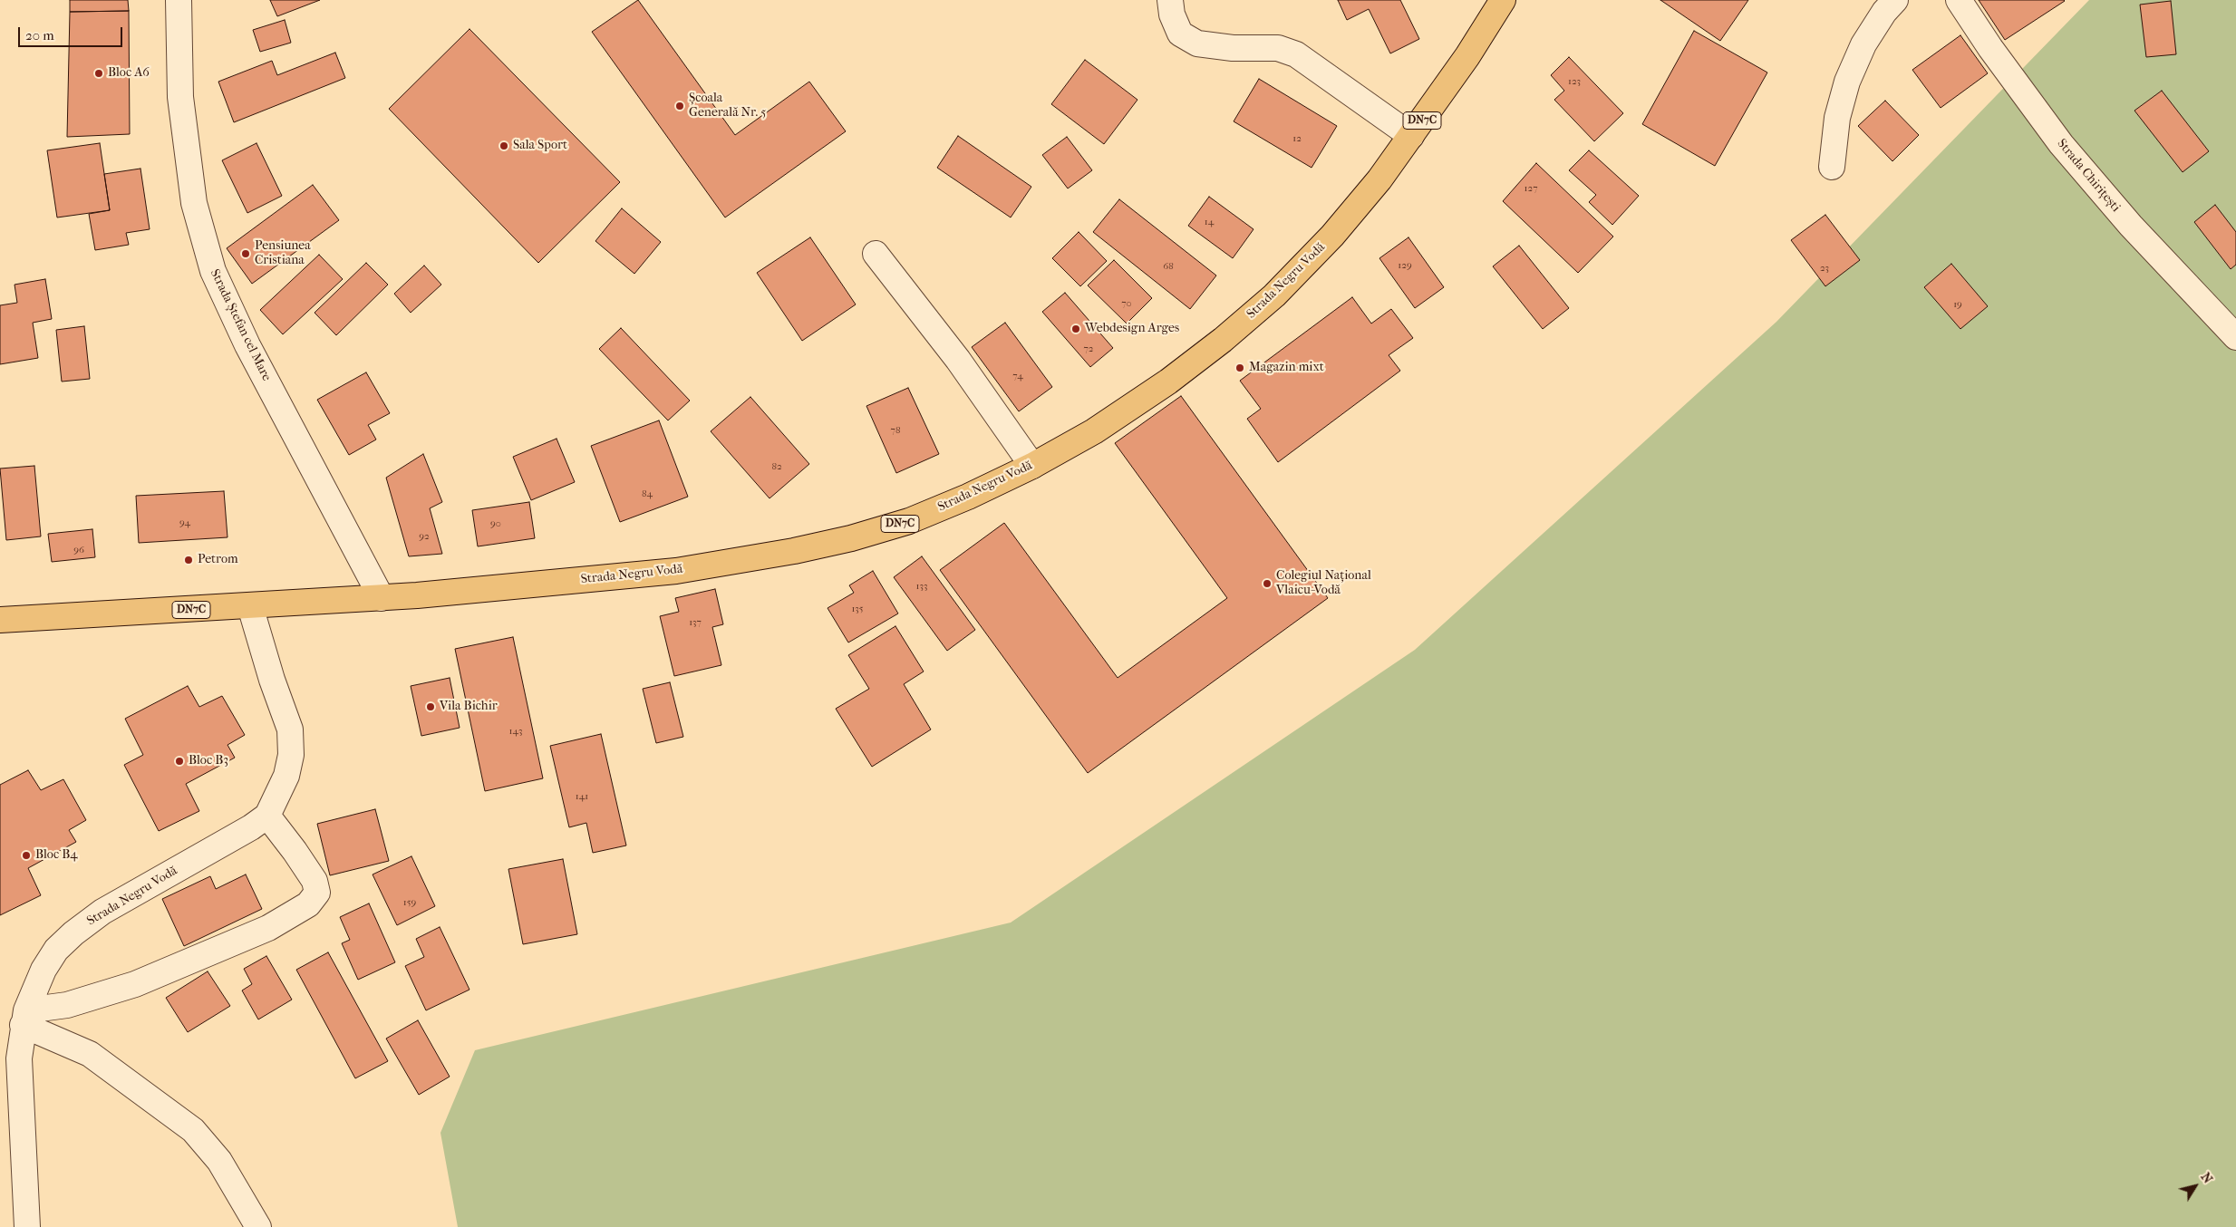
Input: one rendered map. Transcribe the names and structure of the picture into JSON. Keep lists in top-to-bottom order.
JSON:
{
  "streets": {
    "main road": ["DN7C", "Strada Negru Vodă"],
    "street": ["Strada Chirițești", "Strada Ștefan cel Mare"]
  },
  "crossings": [
    ["Strada Negru Vodă", "Strada Ștefan cel Mare"]
  ],
  "places": [
    "Bloc A6",
    "Școala Generală Nr. 5",
    "Sala Sport",
    "Pensiunea Cristiana",
    "Webdesign Arges",
    "Magazin mixt",
    "Petrom",
    "Colegiul Național Vlaicu-Vodă",
    "Vila Bichir",
    "Bloc B3",
    "Bloc B4"
  ],
  "house_numbers": [
    "123",
    "12",
    "127",
    "14",
    "129",
    "68",
    "23",
    "70",
    "19",
    "72",
    "74",
    "78",
    "82",
    "84",
    "94",
    "90",
    "92",
    "96",
    "133",
    "135",
    "137",
    "143",
    "141",
    "159"
  ],
  "scale_bar": "20 m",
  "north": "top right"
}
